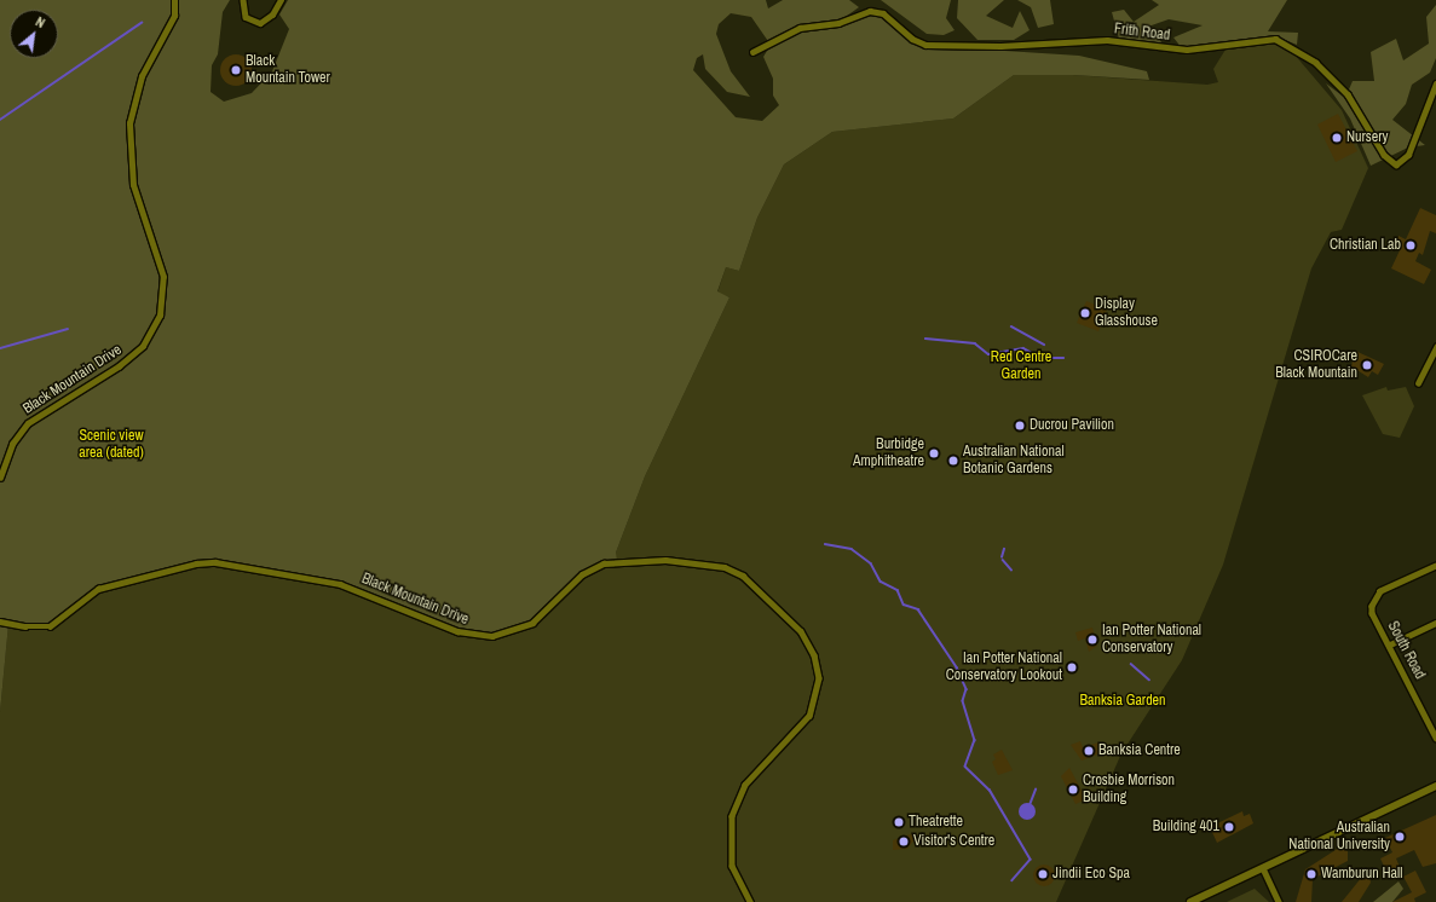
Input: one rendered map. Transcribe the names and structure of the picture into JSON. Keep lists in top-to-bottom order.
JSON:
{
  "streets": {
    "street": ["Frith Road", "Black Mountain Drive", "South Road"]
  },
  "parks": ["Red Centre Garden", "Scenic view area (dated)", "Banksia Garden"],
  "places": [
    "Black Mountain Tower",
    "Nursery",
    "Christian Lab",
    "Display Glasshouse",
    "CSIROCare Black Mountain",
    "Ducrou Pavilion",
    "Burbidge Amphitheatre",
    "Australian National Botanic Gardens",
    "Ian Potter National Conservatory",
    "Ian Potter National Conservatory Lookout",
    "Banksia Centre",
    "Crosbie Morrison Building",
    "Theatrette",
    "Building 401",
    "Australian National University",
    "Visitor's Centre",
    "Jindii Eco Spa",
    "Wamburun Hall"
  ],
  "north": "top right"
}
